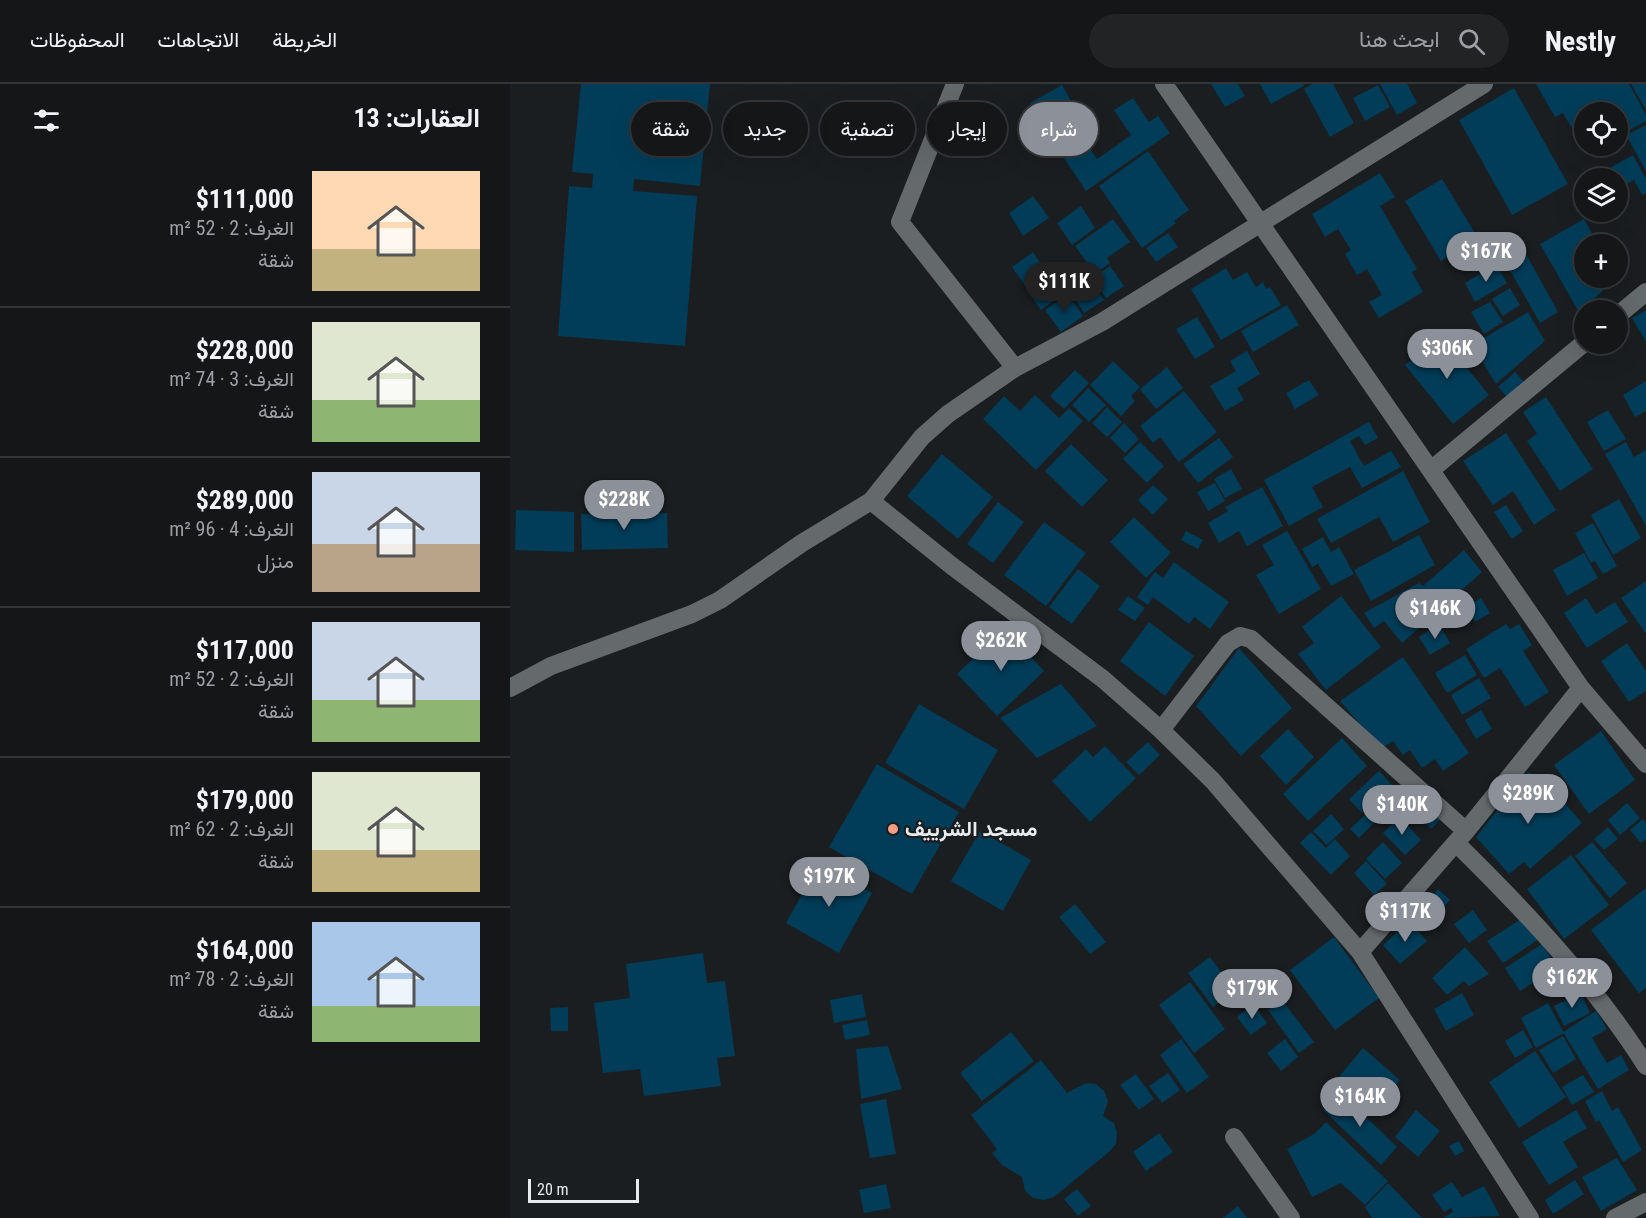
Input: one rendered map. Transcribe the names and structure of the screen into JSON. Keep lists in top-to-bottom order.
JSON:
{
  "places": ["مسجد الشرييف"],
  "scale_bar": "20 m",
  "page": {
    "header": "Nestly",
    "search": "ابحث هنا",
    "nav": ["الخريطة", "الاتجاهات", "المحفوظات"],
    "heading": "العقارات: 13",
    "map_buttons": ["+", "−"],
    "chip": [
      "شراء",
      "إيجار",
      "تصفية",
      "جديد",
      "شقة"
    ],
    "list": [
      {
        "name": "$111,000",
        "note": "الغرف: 2 · 52 m² · شقة"
      },
      {
        "name": "$228,000",
        "note": "الغرف: 3 · 74 m² · شقة"
      },
      {
        "name": "$289,000",
        "note": "الغرف: 4 · 96 m² · منزل"
      },
      {
        "name": "$117,000",
        "note": "الغرف: 2 · 52 m² · شقة"
      },
      {
        "name": "$179,000",
        "note": "الغرف: 2 · 62 m² · شقة"
      },
      {
        "name": "$164,000",
        "note": "الغرف: 2 · 78 m² · شقة"
      }
    ],
    "price": [
      "$167K",
      "$111K",
      "$306K",
      "$228K",
      "$146K",
      "$262K",
      "$289K",
      "$140K",
      "$197K",
      "$117K",
      "$162K",
      "$179K",
      "$164K"
    ],
    "scale": "20 m"
  }
}
